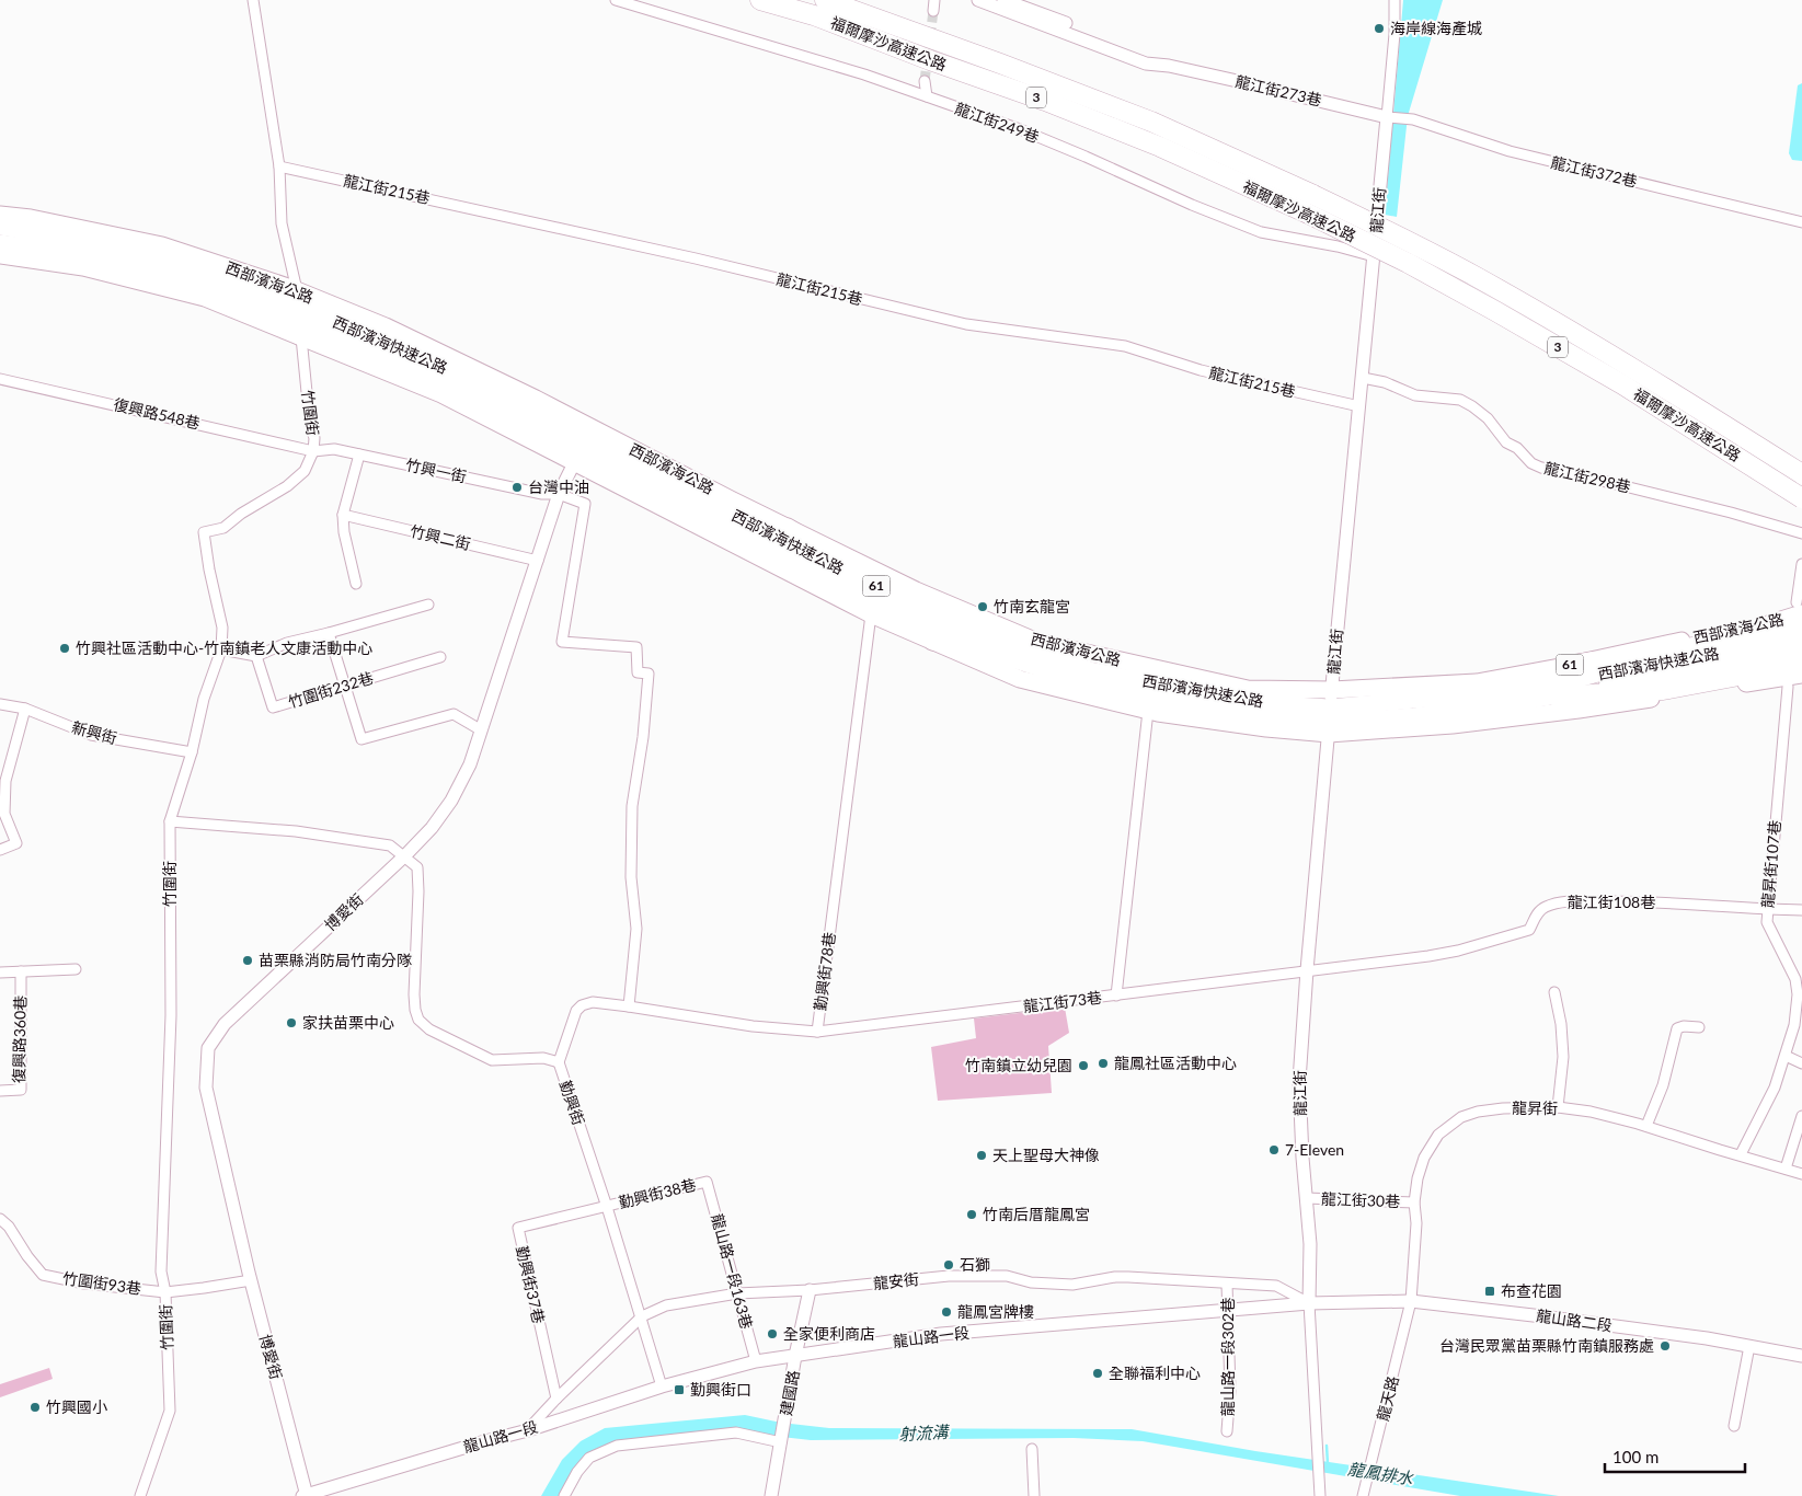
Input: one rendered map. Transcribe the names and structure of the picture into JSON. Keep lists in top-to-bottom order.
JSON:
{
  "streets": {
    "highway": ["福爾摩沙高速公路", "3"],
    "main road": ["西部濱海公路", "西部濱海快速公路", "61"],
    "street": [
      "龍江街273巷",
      "龍江街249巷",
      "龍江街372巷",
      "龍江街215巷",
      "龍江街",
      "竹圍街",
      "復興路548巷",
      "竹興一街",
      "龍江街298巷",
      "竹興二街",
      "竹圍街232巷",
      "新興街",
      "龍昇街107巷",
      "龍江街108巷",
      "博愛街",
      "勤興街78巷",
      "龍江街73巷",
      "復興路360巷",
      "勤興街",
      "龍昇街",
      "勤興街38巷",
      "龍江街30巷",
      "龍山路一段163巷",
      "龍安街",
      "竹圍街93巷",
      "勤興街37巷",
      "龍山路二段",
      "龍山路一段",
      "龍山路一段302巷",
      "建國路",
      "龍天路"
    ]
  },
  "crossings": [
    ["龍江街273巷", "龍江街372巷"],
    ["龍江街273巷", "龍江街"],
    ["龍江街249巷", "龍江街"],
    ["龍江街372巷", "龍江街"],
    ["龍江街215巷", "龍江街"],
    ["龍江街", "西部濱海公路"],
    ["龍江街", "西部濱海快速公路"],
    ["龍江街", "龍江街298巷"],
    ["龍江街", "龍江街108巷"],
    ["龍江街", "龍江街73巷"],
    ["龍江街", "龍江街30巷"],
    ["龍江街", "龍安街"],
    ["龍江街", "龍山路一段"],
    ["西部濱海公路", "西部濱海快速公路"],
    ["西部濱海公路", "竹圍街"],
    ["西部濱海公路", "博愛街"],
    ["西部濱海公路", "勤興街78巷"],
    ["西部濱海快速公路", "博愛街"],
    ["竹圍街", "復興路548巷"],
    ["竹圍街", "竹興一街"],
    ["竹圍街", "新興街"],
    ["竹圍街", "竹圍街93巷"],
    ["復興路548巷", "竹興一街"],
    ["竹興一街", "博愛街"],
    ["竹興一街", "勤興街78巷"],
    ["竹興二街", "博愛街"],
    ["龍昇街107巷", "龍江街108巷"],
    ["龍昇街107巷", "龍昇街"],
    ["龍江街108巷", "龍江街73巷"],
    ["博愛街", "勤興街"],
    ["博愛街", "竹圍街93巷"],
    ["博愛街", "龍山路一段"],
    ["勤興街78巷", "龍江街73巷"],
    ["勤興街78巷", "勤興街"],
    ["勤興街", "勤興街38巷"],
    ["勤興街", "龍安街"],
    ["勤興街", "勤興街37巷"],
    ["勤興街", "龍山路一段"],
    ["龍昇街", "龍江街30巷"],
    ["龍昇街", "龍山路二段"],
    ["龍昇街", "龍山路一段"],
    ["龍昇街", "龍天路"],
    ["勤興街38巷", "龍山路一段163巷"],
    ["勤興街38巷", "勤興街37巷"],
    ["龍山路一段163巷", "龍安街"],
    ["龍山路一段163巷", "龍山路一段"],
    ["龍安街", "勤興街37巷"],
    ["龍安街", "龍山路一段"],
    ["龍安街", "龍山路一段302巷"],
    ["龍安街", "建國路"],
    ["龍山路二段", "龍山路一段"],
    ["龍山路二段", "龍天路"],
    ["龍山路一段", "龍山路一段302巷"],
    ["龍山路一段", "建國路"],
    ["龍山路一段", "龍天路"]
  ],
  "water": ["射流溝", "龍鳳排水"],
  "places": {
    "other": [
      "海岸線海產城",
      "台灣中油",
      "竹南玄龍宮",
      "竹興社區活動中心-竹南鎮老人文康活動中心",
      "苗栗縣消防局竹南分隊",
      "家扶苗栗中心",
      "龍鳳社區活動中心",
      "竹南鎮立幼兒園",
      "7-Eleven",
      "天上聖母大神像",
      "竹南后厝龍鳳宮",
      "石獅",
      "龍鳳宮牌樓",
      "全家便利商店",
      "台灣民眾黨苗栗縣竹南鎮服務處",
      "全聯福利中心",
      "竹興國小"
    ],
    "transit": ["布查花園", "勤興街口"]
  },
  "scale_bar": "100 m"
}
